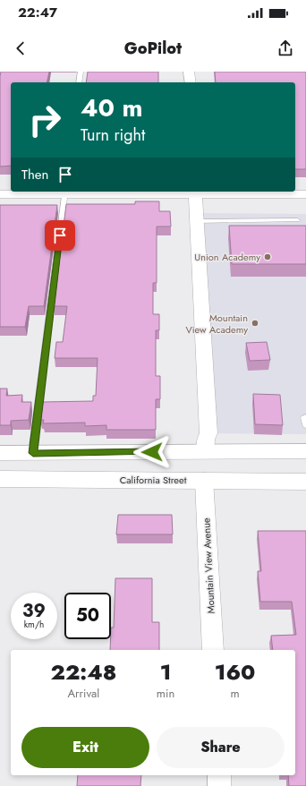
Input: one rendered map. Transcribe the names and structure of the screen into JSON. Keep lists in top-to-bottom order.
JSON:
{
  "streets": {
    "main road": ["California Street"],
    "street": ["Mountain View Avenue"]
  },
  "crossings": [
    ["California Street", "Mountain View Avenue"]
  ],
  "places": ["Union Academy", "Mountain View Academy"],
  "page": {
    "status": "22:47",
    "header": "GoPilot",
    "turn": ["40 m", "Turn right"],
    "then": "Then",
    "speed": "39 km/h",
    "limit": "50",
    "eta": [
      "22:48",
      "Arrival",
      "1",
      "min",
      "160",
      "m"
    ],
    "buttons": ["Exit", "Share"]
  }
}
